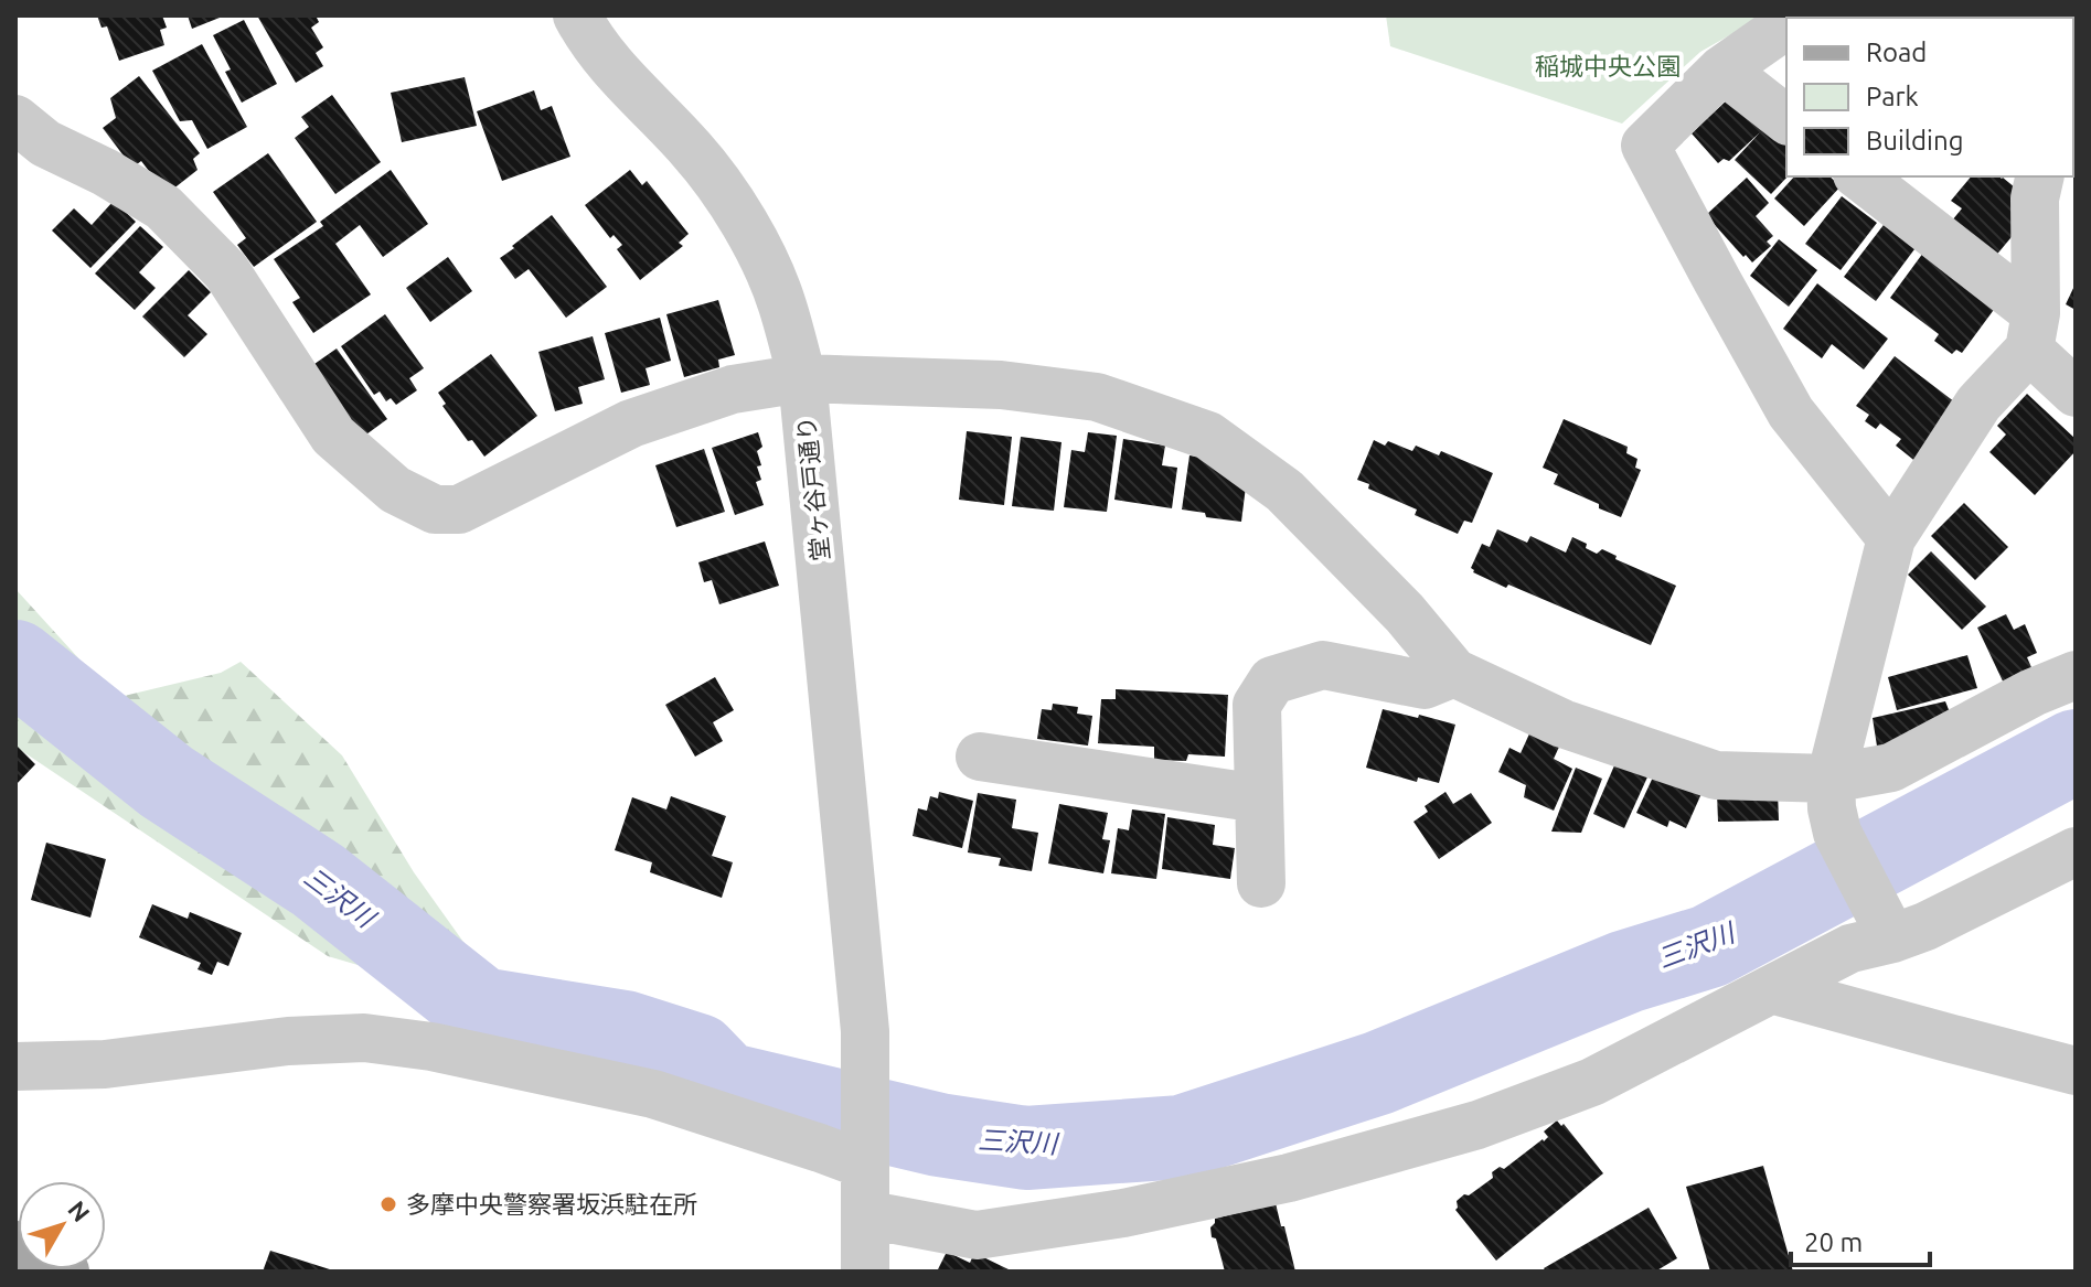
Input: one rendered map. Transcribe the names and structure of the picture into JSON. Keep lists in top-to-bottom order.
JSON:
{
  "streets": {
    "street": ["堂ヶ谷戸通り"]
  },
  "water": ["三沢川"],
  "parks": ["稲城中央公園"],
  "places": ["多摩中央警察署坂浜駐在所"],
  "legend": ["Road", "Park", "Building"],
  "scale_bar": "20 m",
  "north": "top right"
}
